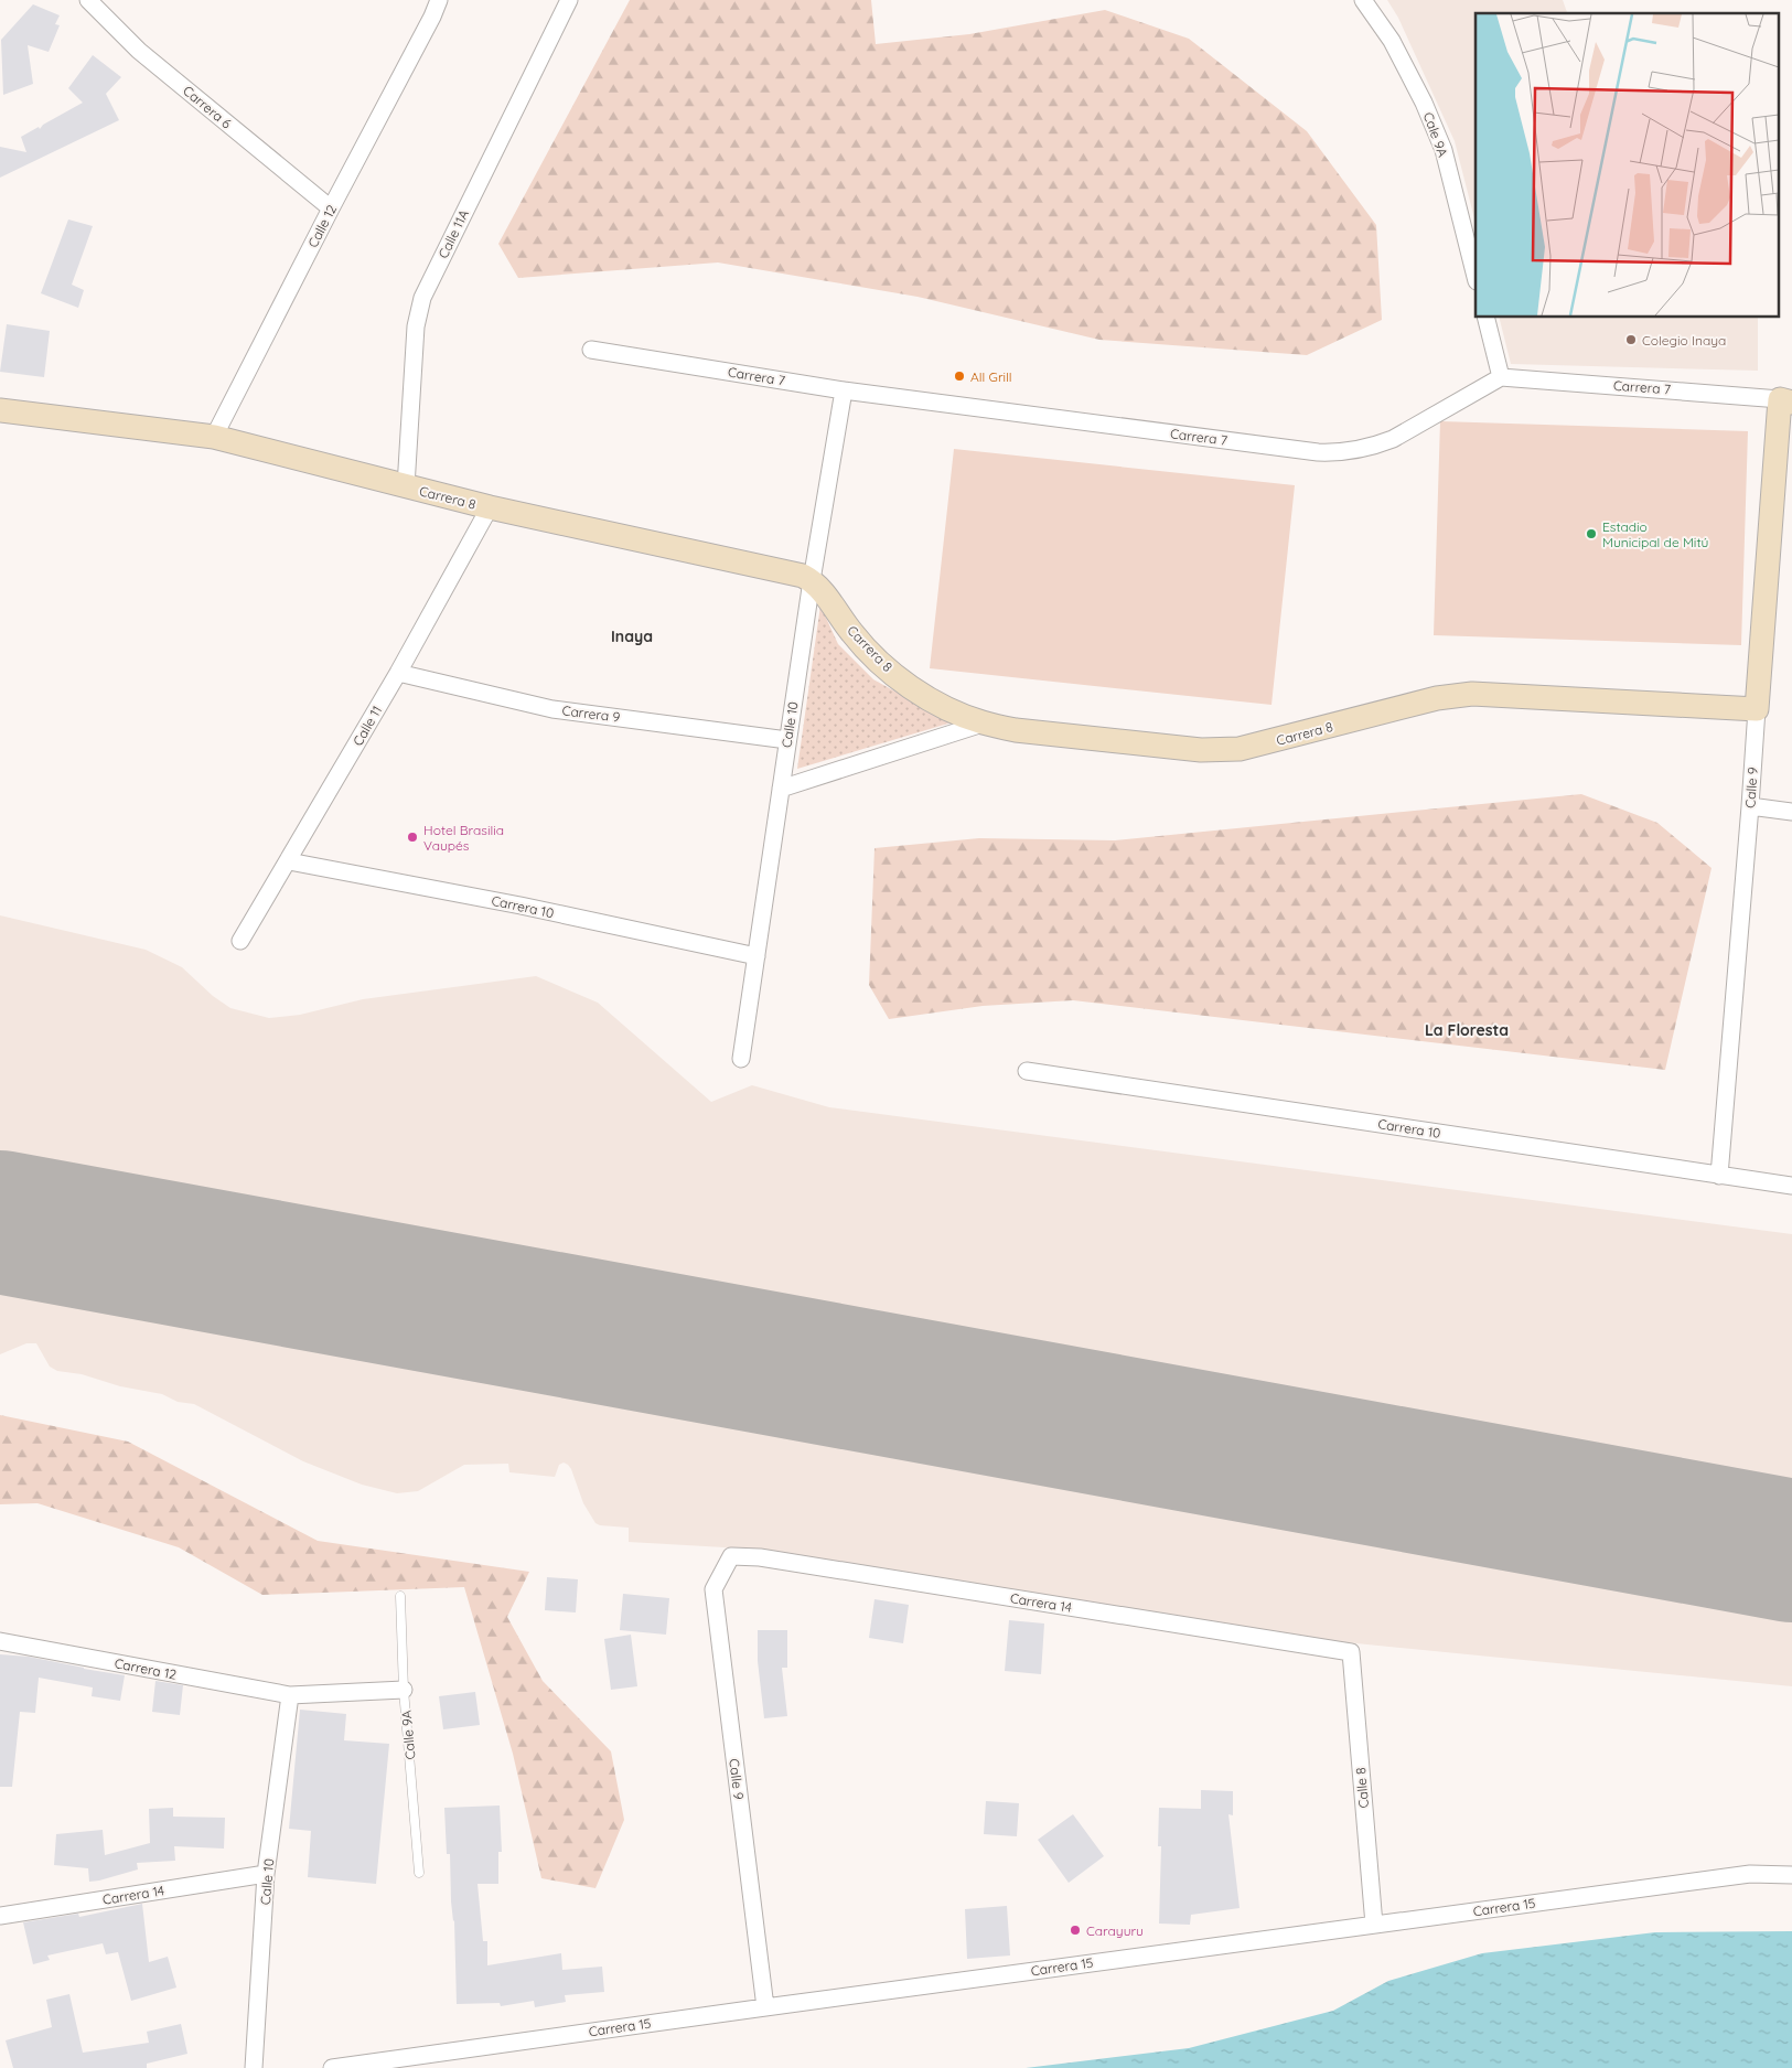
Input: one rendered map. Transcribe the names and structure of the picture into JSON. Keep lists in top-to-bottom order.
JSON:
{
  "streets": {
    "street": [
      "Carrera 6",
      "Cale 9A",
      "Calle 12",
      "Calle 11A",
      "Carrera 7",
      "Carrera 8",
      "Carrera 9",
      "Calle 10",
      "Calle 11",
      "Calle 9",
      "Carrera 10",
      "Carrera 14",
      "Carrera 12",
      "Calle 8",
      "Carrera 15"
    ],
    "lane": ["Calle 9A"]
  },
  "crossings": [
    ["Carrera 6", "Calle 12"],
    ["Calle 12", "Carrera 8"],
    ["Calle 11A", "Carrera 8"],
    ["Carrera 7", "Calle 10"],
    ["Carrera 7", "Calle 9"],
    ["Carrera 8", "Calle 10"],
    ["Carrera 8", "Calle 11"],
    ["Carrera 8", "Calle 9"],
    ["Carrera 9", "Calle 10"],
    ["Carrera 9", "Calle 11"],
    ["Calle 10", "Carrera 10"],
    ["Calle 10", "Carrera 14"],
    ["Calle 10", "Carrera 12"],
    ["Calle 11", "Carrera 10"],
    ["Calle 9", "Carrera 10"],
    ["Calle 9", "Carrera 14"],
    ["Calle 9", "Carrera 15"],
    ["Carrera 14", "Calle 8"],
    ["Carrera 12", "Calle 9A"],
    ["Calle 8", "Carrera 15"]
  ],
  "districts": ["Inaya", "La Floresta"],
  "places": [
    "Colegio Inaya",
    "All Grill",
    "Estadio Municipal de Mitú",
    "Hotel Brasilia Vaupés",
    "Carayuru"
  ]
}
